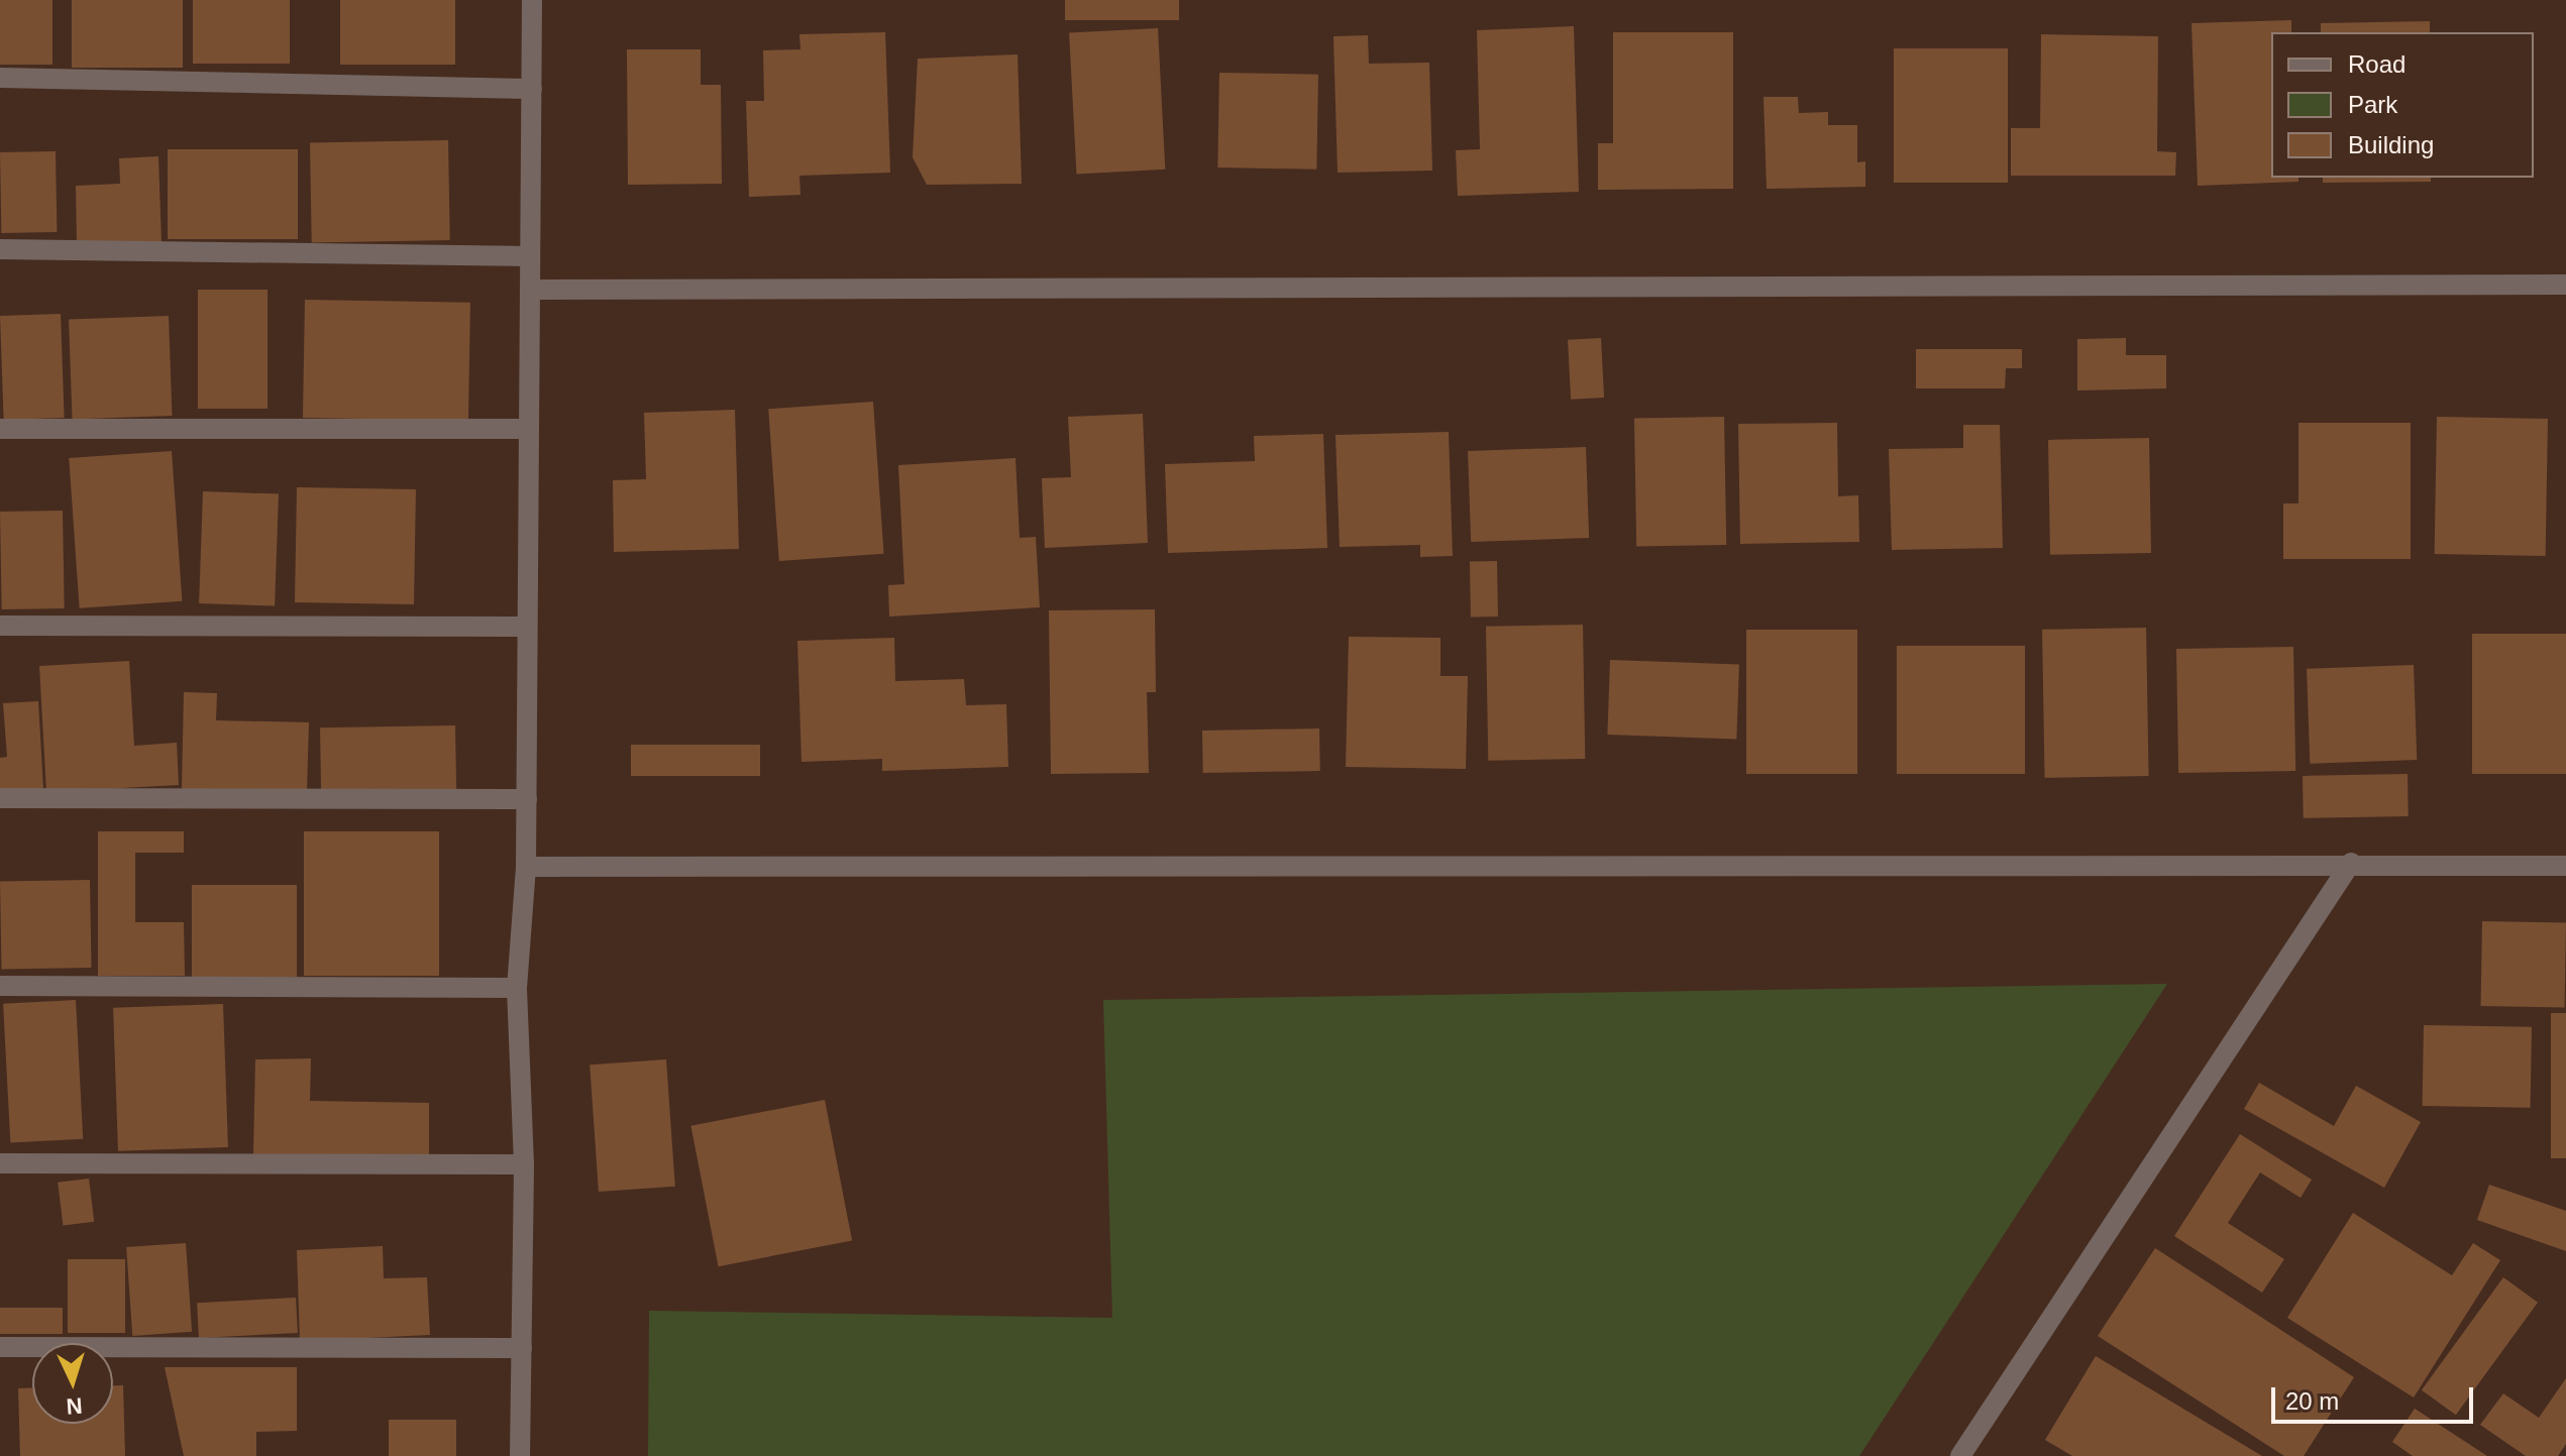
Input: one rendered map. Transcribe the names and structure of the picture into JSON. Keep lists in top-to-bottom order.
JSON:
{
  "legend": ["Road", "Park", "Building"],
  "scale_bar": "20 m",
  "north": "bottom"
}
